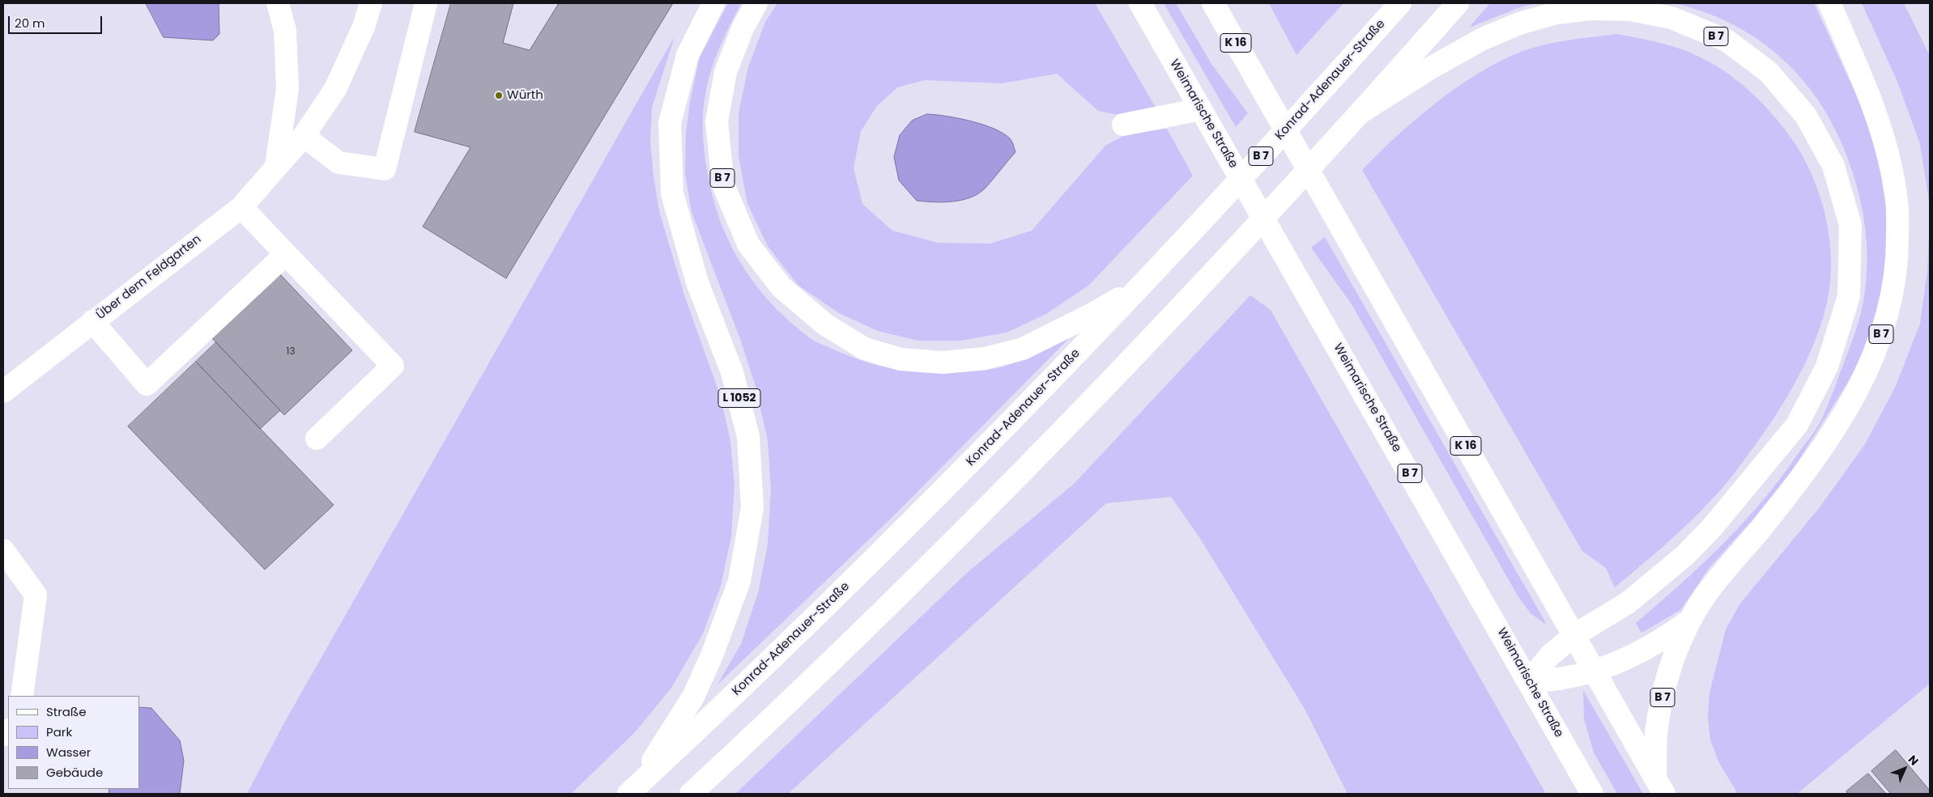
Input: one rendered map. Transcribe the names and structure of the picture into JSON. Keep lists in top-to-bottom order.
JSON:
{
  "streets": {
    "main road": [
      "B 7",
      "K 16",
      "Konrad-Adenauer-Straße",
      "Weimarische Straße",
      "Über dem Feldgarten",
      "L 1052"
    ]
  },
  "crossings": [
    ["B 7", "K 16"],
    ["B 7", "Konrad-Adenauer-Straße"],
    ["Konrad-Adenauer-Straße", "L 1052"]
  ],
  "places": ["Würth"],
  "house_numbers": ["13"],
  "legend": [
    "Straße",
    "Park",
    "Wasser",
    "Gebäude"
  ],
  "scale_bar": "20 m",
  "north": "top right"
}
